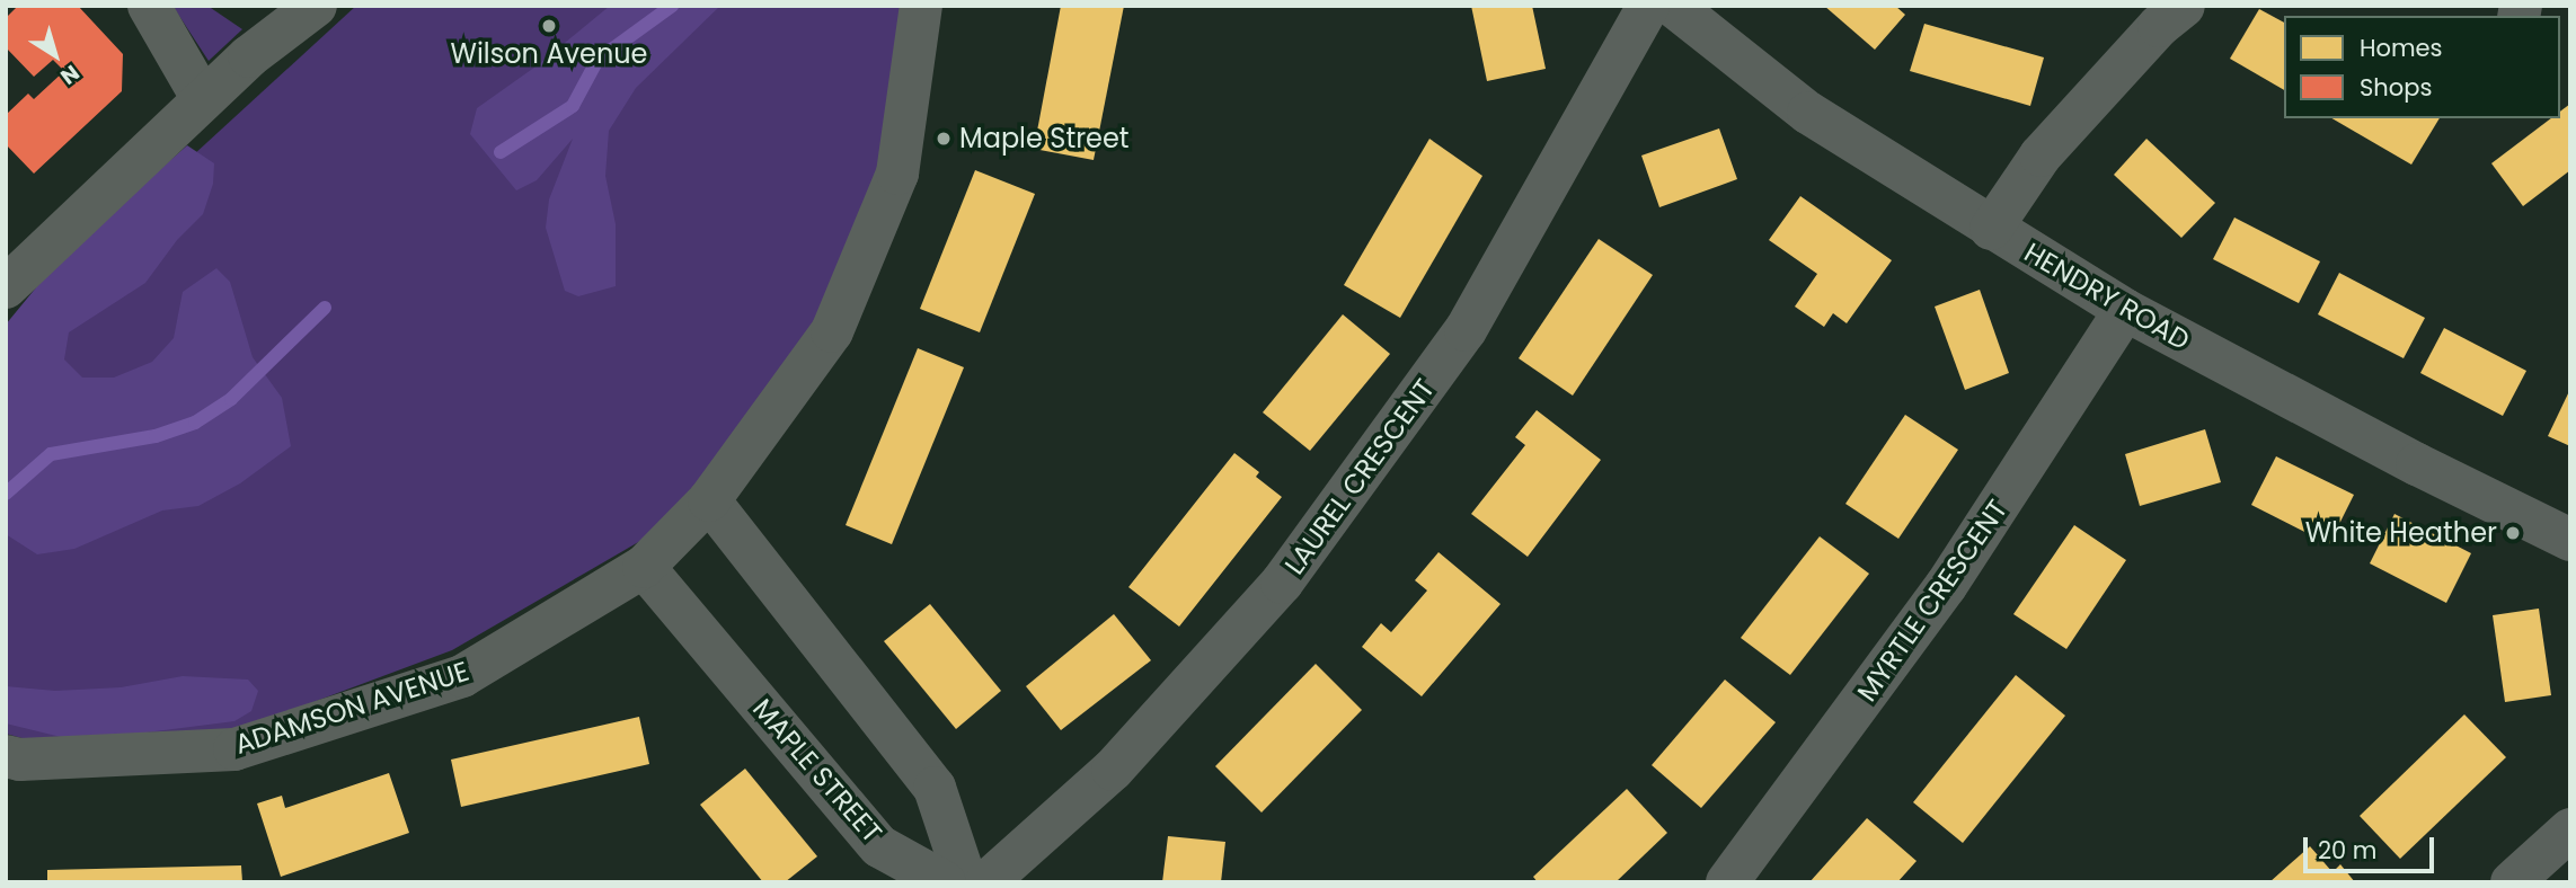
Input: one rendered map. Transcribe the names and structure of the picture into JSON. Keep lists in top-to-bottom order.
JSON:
{
  "streets": {
    "street": [
      "HENDRY ROAD",
      "LAUREL CRESCENT",
      "MYRTLE CRESCENT",
      "ADAMSON AVENUE",
      "MAPLE STREET"
    ]
  },
  "crossings": [
    ["HENDRY ROAD", "MYRTLE CRESCENT"],
    ["ADAMSON AVENUE", "MAPLE STREET"]
  ],
  "places": ["Wilson Avenue", "Maple Street", "White Heather"],
  "legend": ["Homes", "Shops"],
  "scale_bar": "20 m",
  "north": "bottom right"
}
